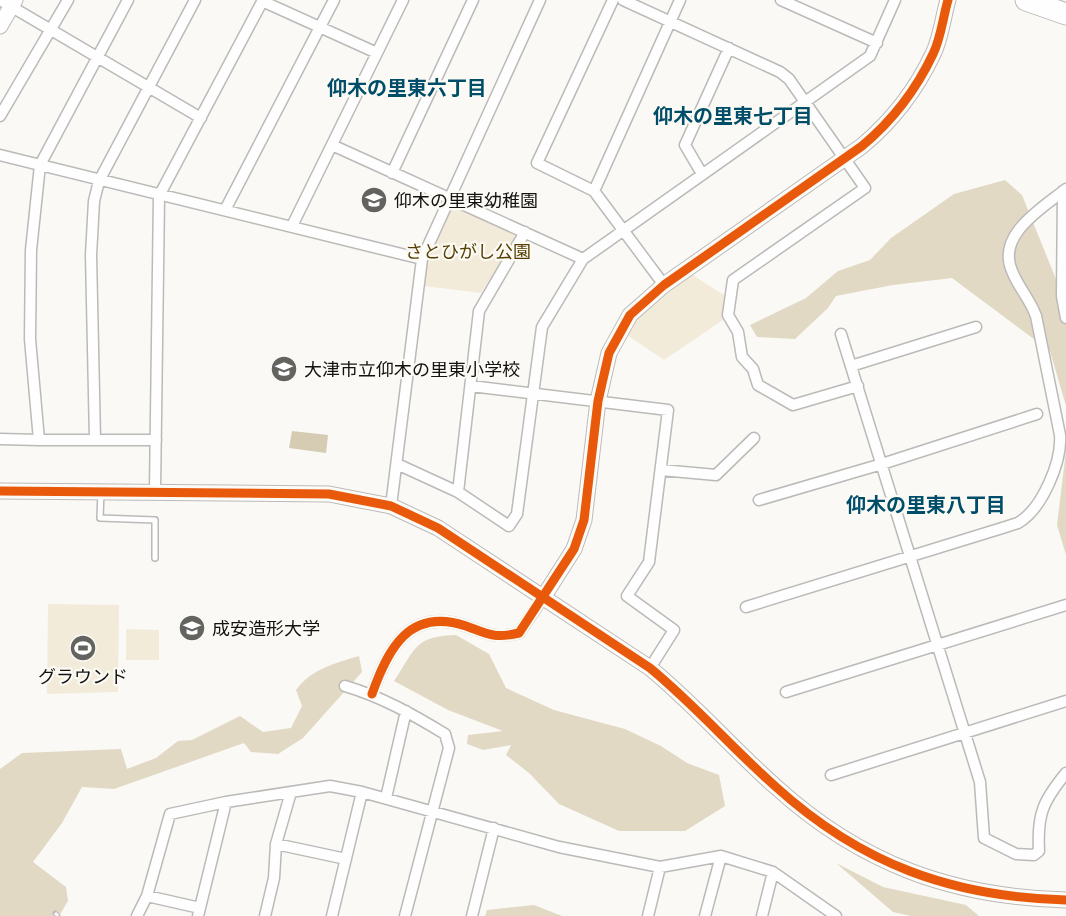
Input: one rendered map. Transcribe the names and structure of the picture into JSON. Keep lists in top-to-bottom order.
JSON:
{
  "districts": ["仰木の里東六丁目", "仰木の里東七丁目", "仰木の里東八丁目"],
  "parks": ["さとひがし公園"],
  "places": {
    "school or university": ["仰木の里東幼稚園", "大津市立仰木の里東小学校", "成安造形大学"],
    "sports": ["グラウンド"]
  }
}
